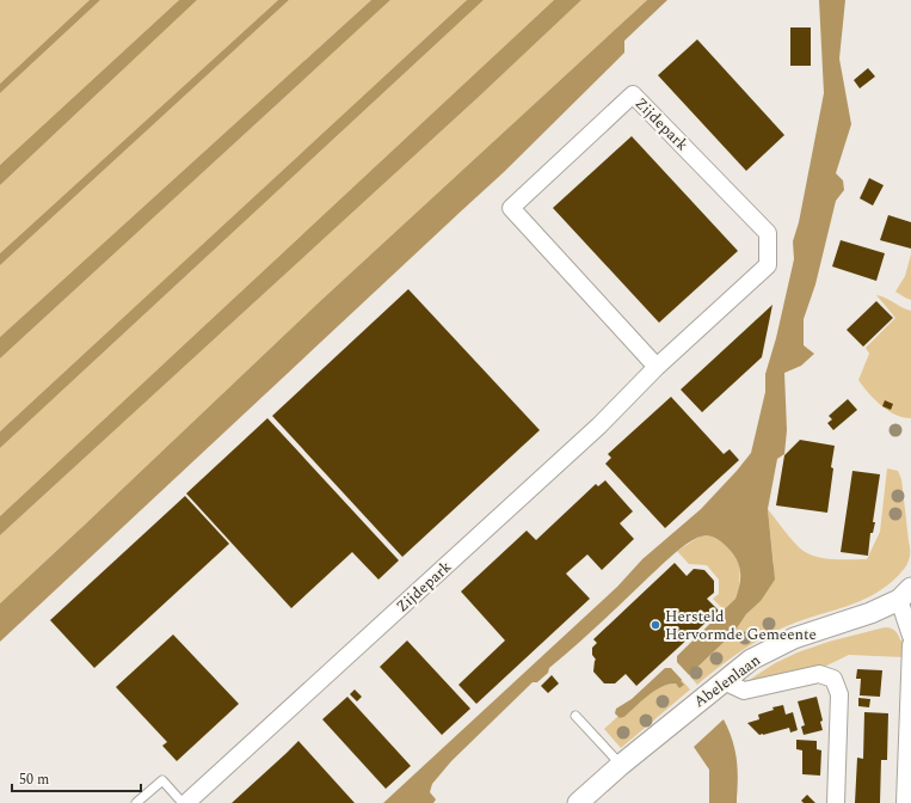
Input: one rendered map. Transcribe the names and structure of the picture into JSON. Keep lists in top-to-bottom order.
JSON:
{
  "streets": {
    "street": ["Zijdepark", "Abelenlaan"]
  },
  "places": ["Hersteld Hervormde Gemeente"],
  "scale_bar": "50 m"
}
